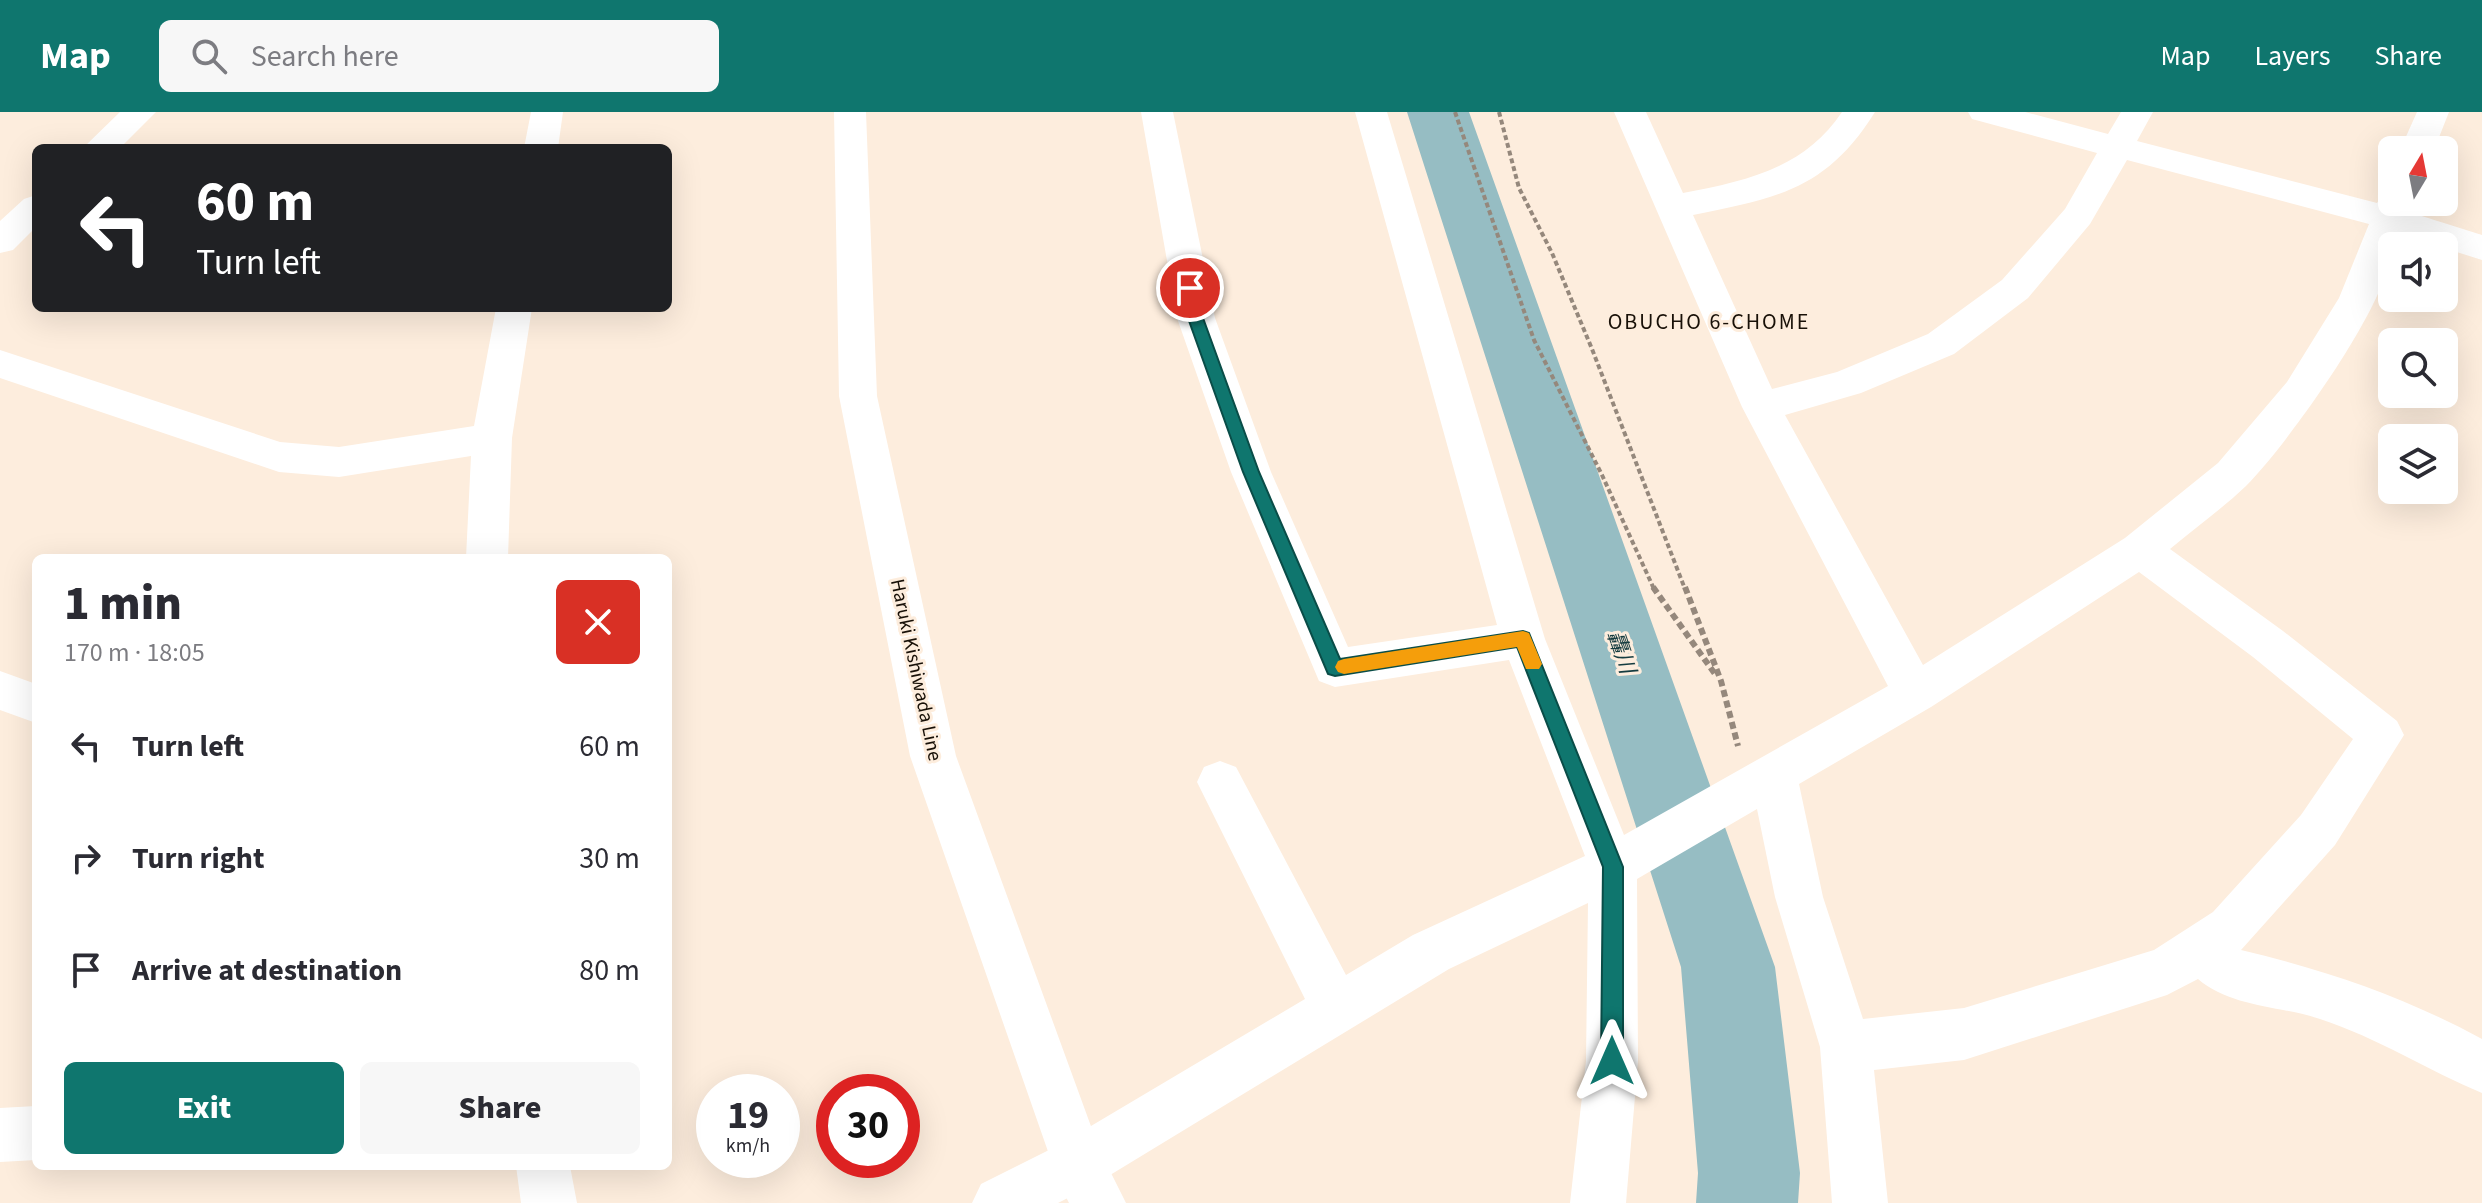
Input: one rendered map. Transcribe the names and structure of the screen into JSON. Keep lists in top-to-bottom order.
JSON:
{
  "streets": {
    "street": ["Haruki Kishiwada Line"]
  },
  "districts": ["OBUCHO 6-CHOME"],
  "water": ["轟川"],
  "north": "top",
  "page": {
    "header": "Map",
    "search": "Search here",
    "nav": ["Map", "Layers", "Share"],
    "turn": ["60 m", "Turn left"],
    "heading": ["1 min", "170 m · 18:05"],
    "list": [
      {
        "name": "Turn left",
        "value": "60 m"
      },
      {
        "name": "Turn right",
        "value": "30 m"
      },
      {
        "name": "Arrive at destination",
        "value": "80 m"
      }
    ],
    "buttons": ["Exit", "Share"],
    "speed": "19 km/h",
    "limit": "30"
  }
}
